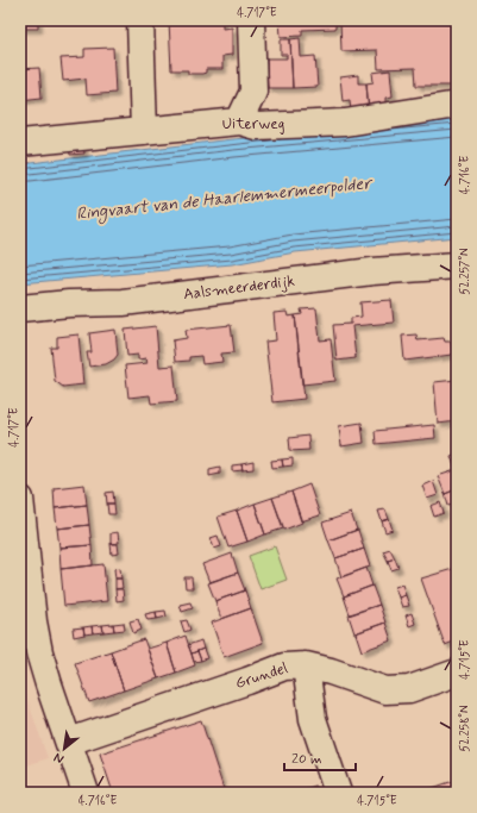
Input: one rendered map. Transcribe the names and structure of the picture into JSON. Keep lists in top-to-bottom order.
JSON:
{
  "streets": {
    "street": ["Uiterweg", "Aalsmeerderdijk", "Grundel"]
  },
  "water": ["Ringvaart van de Haarlemmermeerpolder"],
  "scale_bar": "20 m",
  "north": "bottom left",
  "coordinates": [
    "4.717°E",
    "4.716°E",
    "52.257°N",
    "4.715°E",
    "52.258°N"
  ]
}
